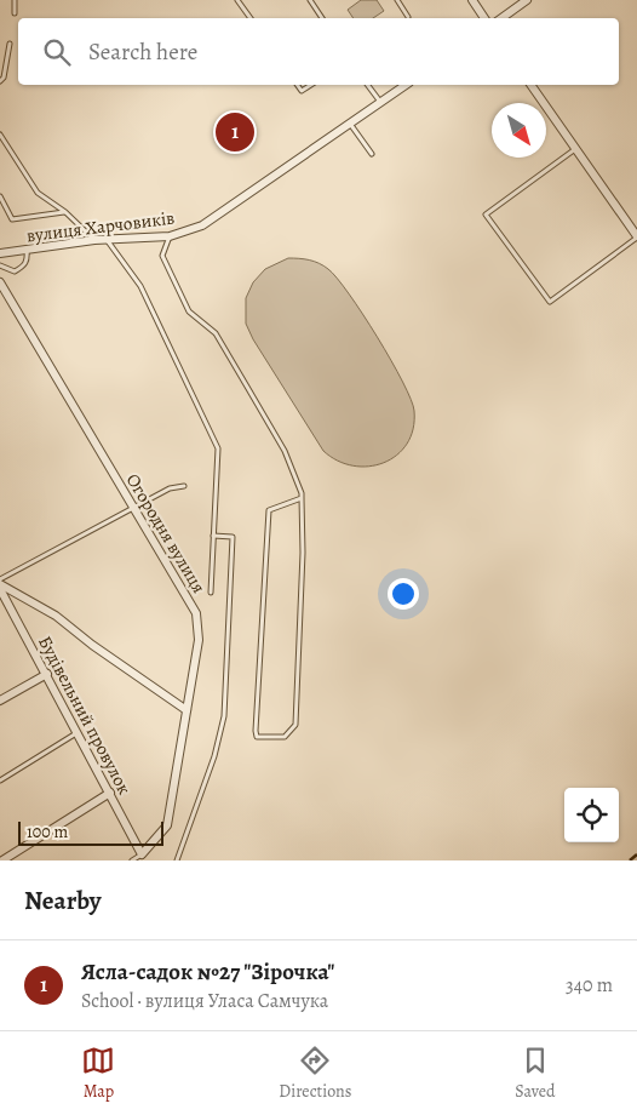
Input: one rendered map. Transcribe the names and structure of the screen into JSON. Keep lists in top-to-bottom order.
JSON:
{
  "streets": {
    "street": ["вулиця Харчовиків", "Огородня вулиця", "Будівельний провулок"]
  },
  "crossings": [
    ["Огородня вулиця", "Будівельний провулок"]
  ],
  "scale_bar": "100 m",
  "north": "bottom right",
  "page": {
    "search": "Search here",
    "pins": "1",
    "scale": "100 m",
    "heading": "Nearby",
    "list": [
      {
        "mark": "1",
        "name": "Ясла-садок №27 \"Зірочка\"",
        "note": "School · вулиця Уласа Самчука",
        "value": "340 m"
      }
    ],
    "nav": ["Map", "Directions", "Saved"]
  }
}
